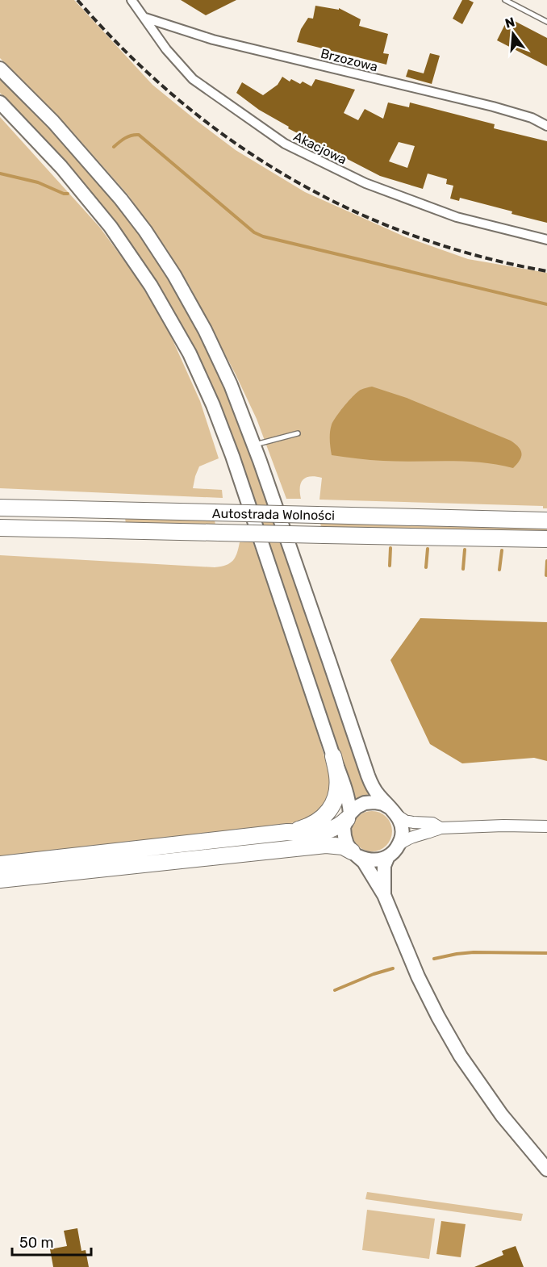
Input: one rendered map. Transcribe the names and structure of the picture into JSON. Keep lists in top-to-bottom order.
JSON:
{
  "streets": {
    "highway": ["Autostrada Wolności"],
    "street": ["Brzozowa", "Akacjowa"]
  },
  "crossings": [
    ["Brzozowa", "Akacjowa"]
  ],
  "scale_bar": "50 m",
  "north": "top"
}
